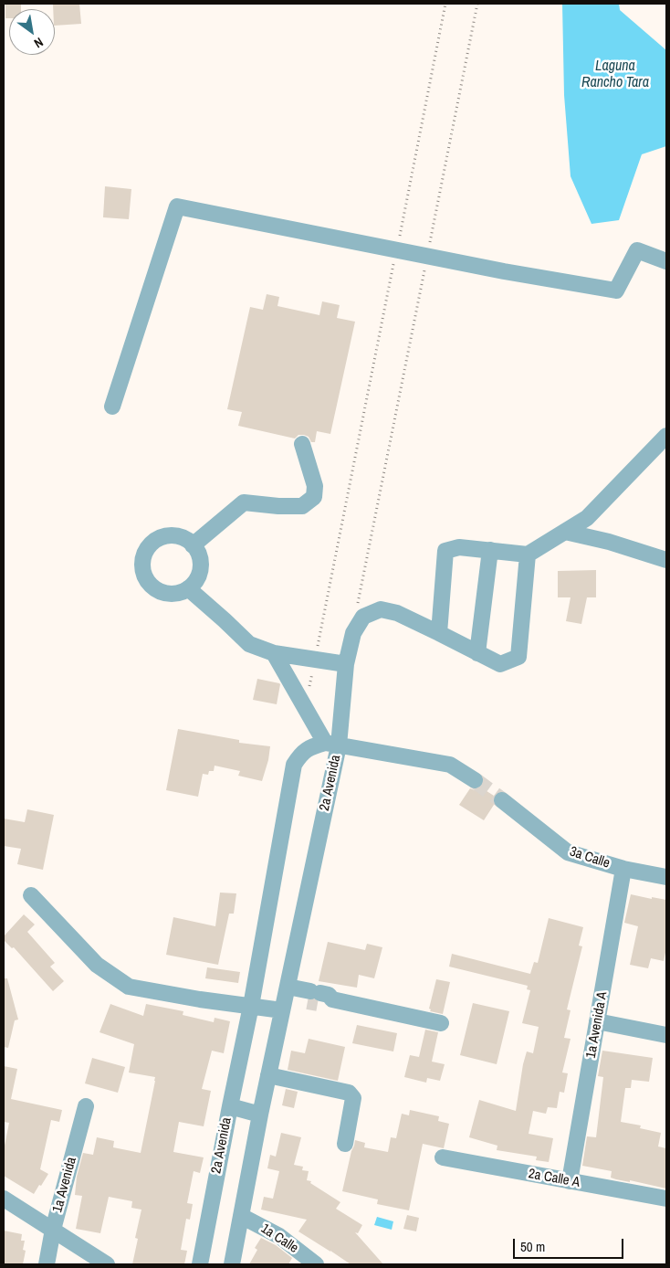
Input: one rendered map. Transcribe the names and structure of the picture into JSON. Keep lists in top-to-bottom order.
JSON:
{
  "streets": {
    "street": [
      "2a Avenida",
      "3a Calle",
      "1a Avenida A",
      "2a Calle A",
      "1a Avenida",
      "1a Calle"
    ]
  },
  "crossings": [
    ["2a Avenida", "1a Calle"],
    ["3a Calle", "1a Avenida A"],
    ["1a Avenida A", "2a Calle A"]
  ],
  "water": ["Laguna Rancho Tara"],
  "scale_bar": "50 m",
  "north": "bottom right"
}
